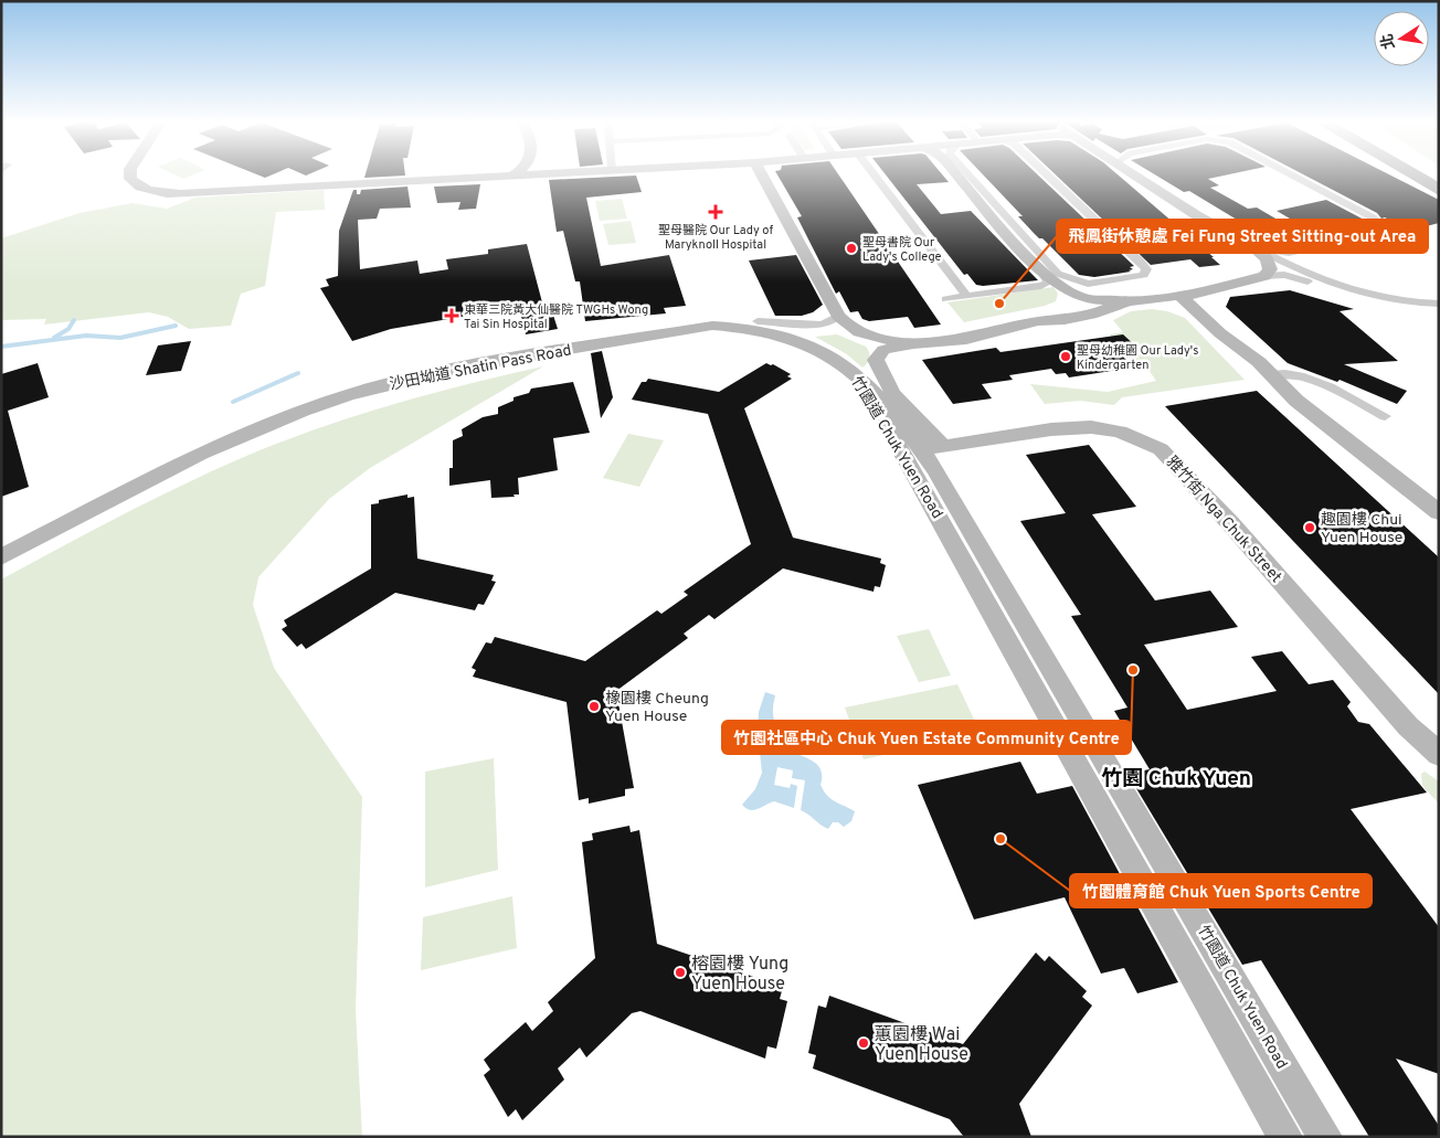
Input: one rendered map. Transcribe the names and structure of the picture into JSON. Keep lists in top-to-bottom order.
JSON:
{
  "streets": {
    "street": ["沙田坳道 Shatin Pass Road", "竹園道 Chuk Yuen Road", "雅竹街 Nga Chuk Street"]
  },
  "crossings": [
    ["沙田坳道 Shatin Pass Road", "竹園道 Chuk Yuen Road"],
    ["竹園道 Chuk Yuen Road", "雅竹街 Nga Chuk Street"]
  ],
  "districts": ["竹園 Chuk Yuen"],
  "places": {
    "health": ["聖母醫院 Our Lady of Maryknoll Hospital", "東華三院黃大仙醫院 TWGHs Wong Tai Sin Hospital"],
    "other": [
      "聖母書院 Our Lady's College",
      "飛鳳街休憩處 Fei Fung Street Sitting-out Area",
      "聖母幼稚園 Our Lady's Kindergarten",
      "趣園樓 Chui Yuen House",
      "竹園社區中心 Chuk Yuen Estate Community Centre",
      "橡園樓 Cheung Yuen House",
      "竹園體育館 Chuk Yuen Sports Centre",
      "榕園樓 Yung Yuen House",
      "蕙園樓 Wai Yuen House"
    ]
  },
  "north": "left"
}
